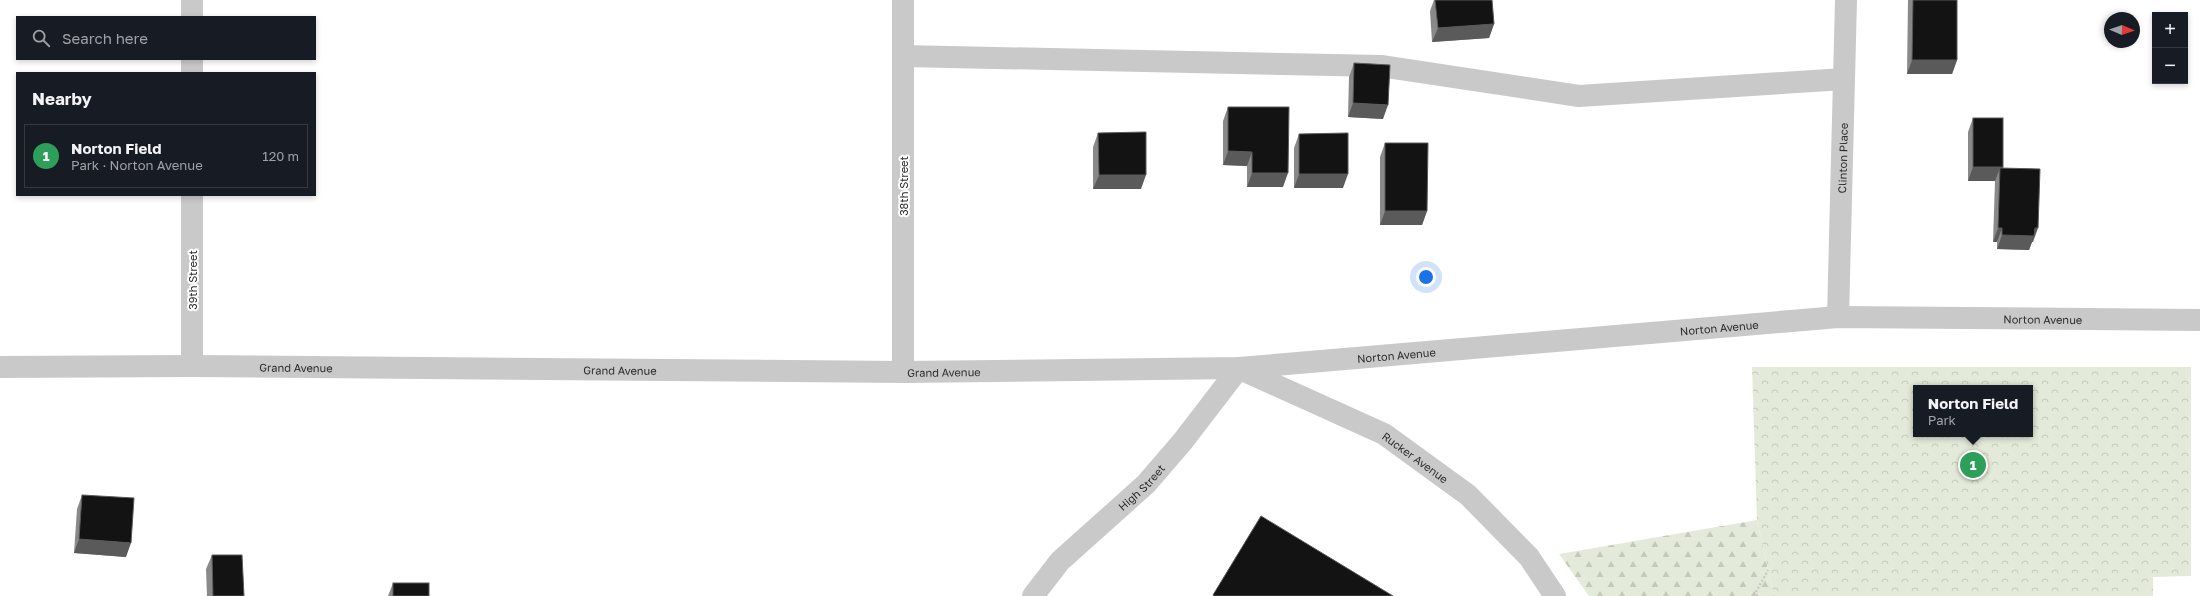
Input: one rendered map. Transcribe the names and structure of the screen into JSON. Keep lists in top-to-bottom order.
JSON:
{
  "streets": {
    "street": [
      "Clinton Place",
      "38th Street",
      "39th Street",
      "Norton Avenue",
      "Grand Avenue",
      "Rucker Avenue",
      "High Street"
    ]
  },
  "crossings": [
    ["Clinton Place", "Norton Avenue"],
    ["38th Street", "Grand Avenue"],
    ["39th Street", "Grand Avenue"],
    ["Norton Avenue", "Grand Avenue"],
    ["Norton Avenue", "Rucker Avenue"],
    ["Norton Avenue", "High Street"],
    ["Grand Avenue", "Rucker Avenue"],
    ["Grand Avenue", "High Street"],
    ["Rucker Avenue", "High Street"]
  ],
  "north": "right",
  "page": {
    "map_buttons": ["+", "−"],
    "search": "Search here",
    "heading": "Nearby",
    "list": [
      {
        "mark": "1",
        "name": "Norton Field",
        "note": "Park · Norton Avenue",
        "value": "120 m"
      }
    ],
    "popup": ["Norton Field", "Park"],
    "pins": "1"
  }
}
